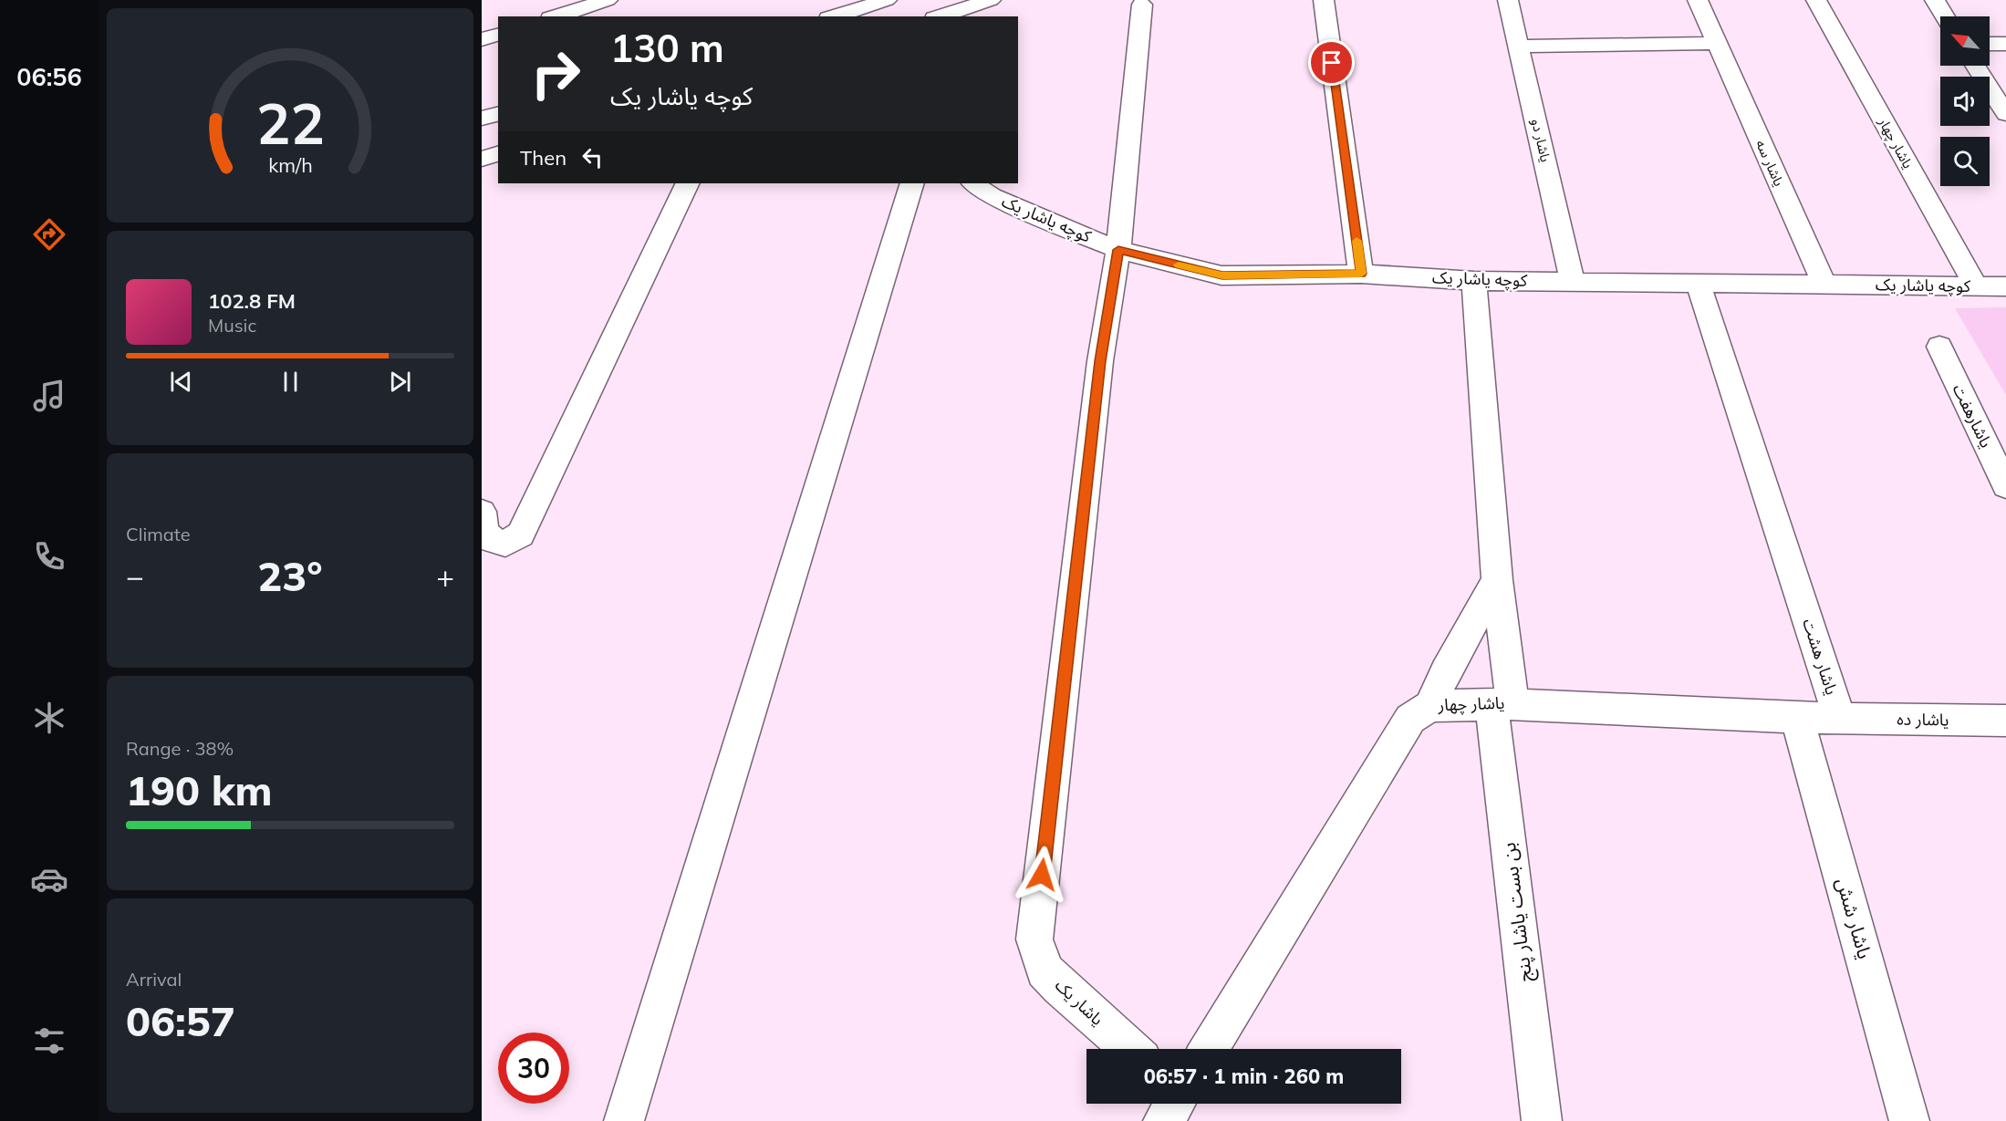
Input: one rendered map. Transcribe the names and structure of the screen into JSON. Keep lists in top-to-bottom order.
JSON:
{
  "streets": {
    "street": [
      "یاشار دو",
      "یاشار چهار",
      "یاشار سه",
      "کوچه یاشار یک",
      "یاشارهفت",
      "یاشار هشت",
      "یاشار ده",
      "بن بست یاشار پنج",
      "یاشار شش",
      "یاشار یک"
    ]
  },
  "crossings": [
    ["یاشار دو", "کوچه یاشار یک"],
    ["یاشار چهار", "کوچه یاشار یک"],
    ["یاشار چهار", "یاشار هشت"],
    ["یاشار چهار", "بن بست یاشار پنج"],
    ["یاشار سه", "کوچه یاشار یک"],
    ["کوچه یاشار یک", "یاشار هشت"],
    ["کوچه یاشار یک", "یاشار یک"],
    ["یاشار هشت", "یاشار ده"],
    ["یاشار هشت", "بن بست یاشار پنج"],
    ["یاشار هشت", "یاشار شش"]
  ],
  "north": "top left",
  "page": {
    "tabs": "06:56",
    "turn": ["130 m", "کوچه یاشار یک"],
    "then": "Then",
    "song": ["102.8 FM", "Music"],
    "tile": [
      "Climate",
      ["Range · 38%", "190 km"],
      ["Arrival", "06:57"]
    ],
    "heat": ["−", "23°", "+"],
    "limit": "30",
    "trip": "06:57 · 1 min · 260 m",
    "gauge": ["22", "km/h"]
  }
}
